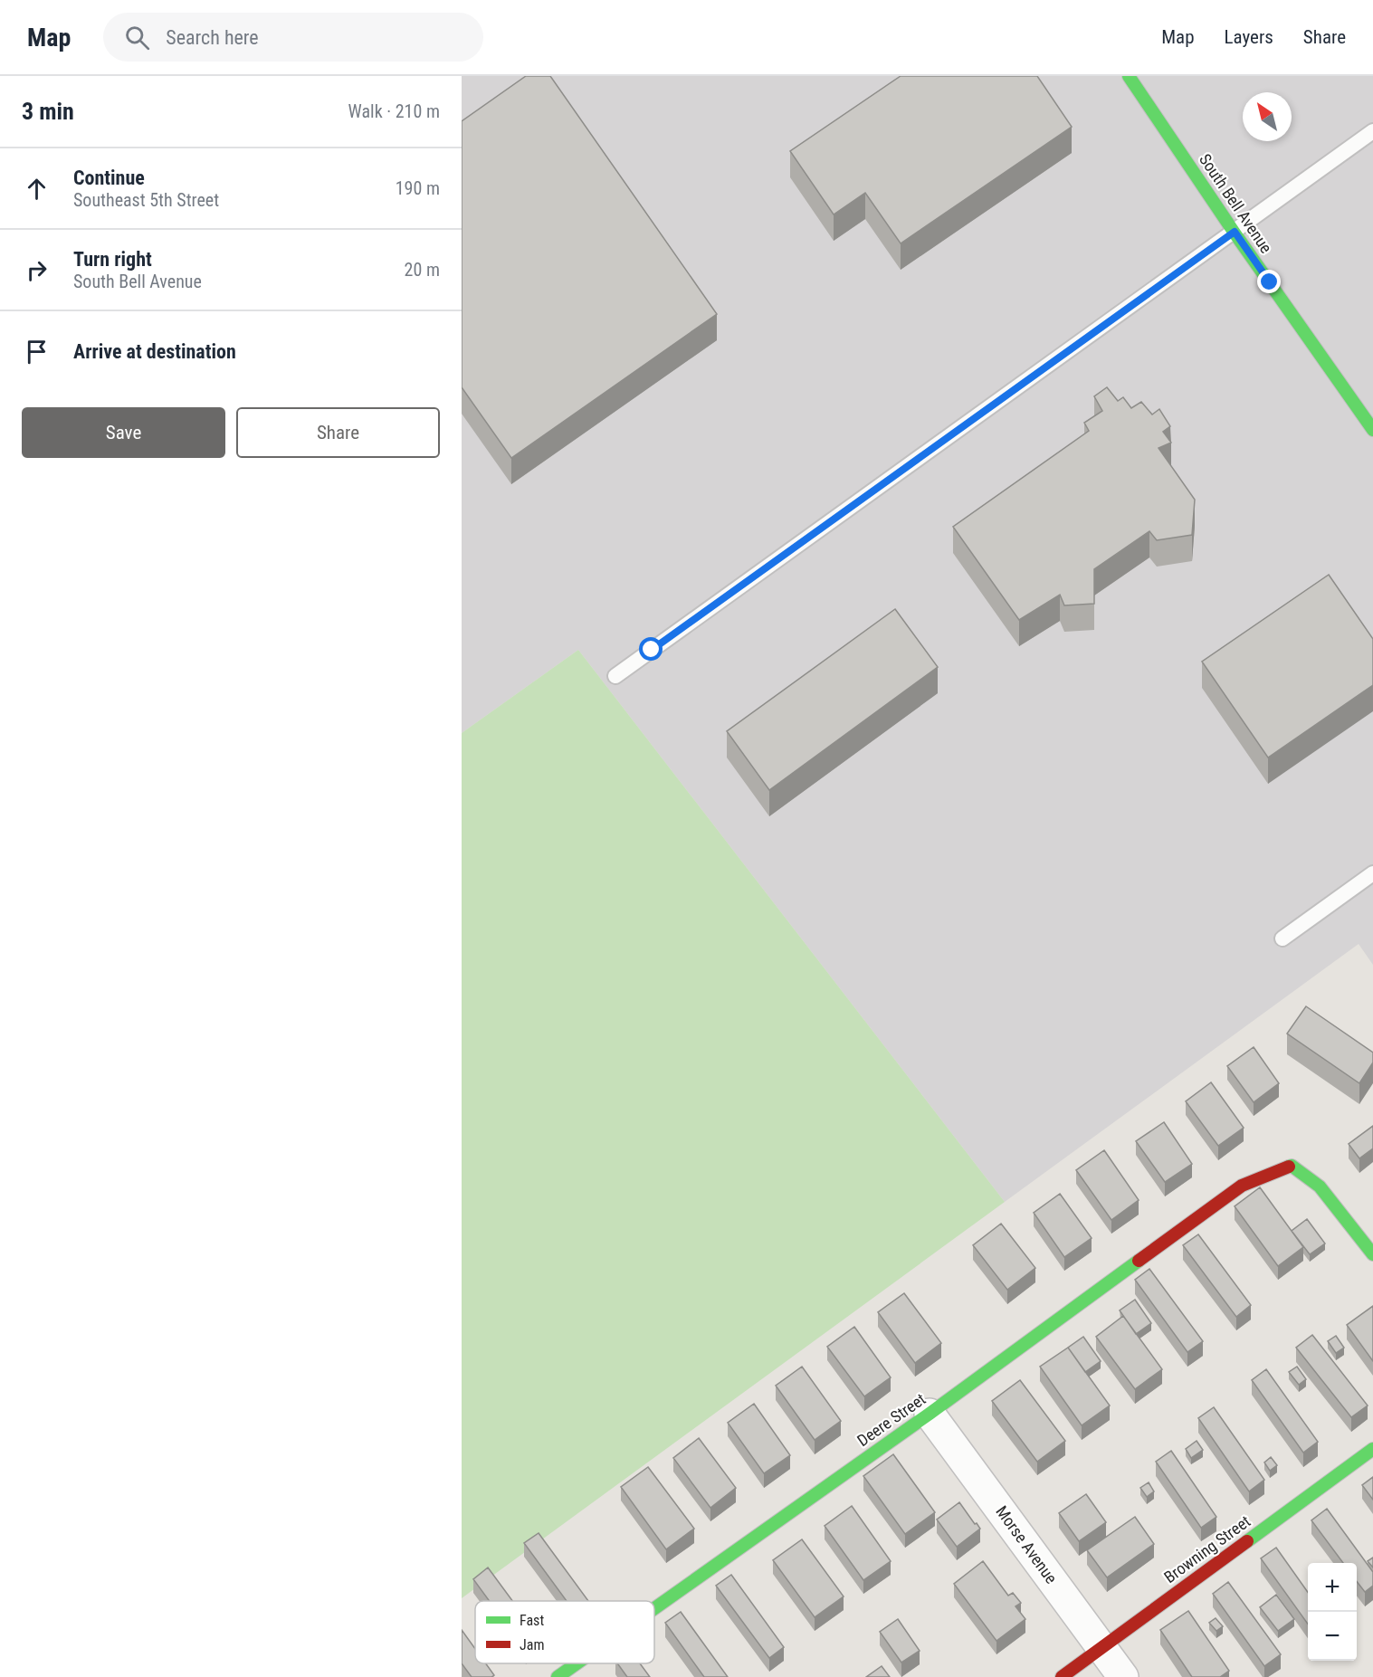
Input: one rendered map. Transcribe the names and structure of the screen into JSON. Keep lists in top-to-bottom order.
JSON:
{
  "streets": {
    "street": [
      "South Bell Avenue",
      "Deere Street",
      "Morse Avenue",
      "Browning Street"
    ]
  },
  "crossings": [
    ["Deere Street", "Morse Avenue"],
    ["Morse Avenue", "Browning Street"]
  ],
  "legend": ["Fast", "Jam"],
  "north": "top left",
  "page": {
    "header": "Map",
    "search": "Search here",
    "nav": ["Map", "Layers", "Share"],
    "heading": ["3 min", "Walk · 210 m"],
    "list": [
      ["Continue", "Southeast 5th Street", "190 m"],
      ["Turn right", "South Bell Avenue", "20 m"],
      "Arrive at destination"
    ],
    "buttons": ["Save", "Share"],
    "map_buttons": ["+", "−"]
  }
}
